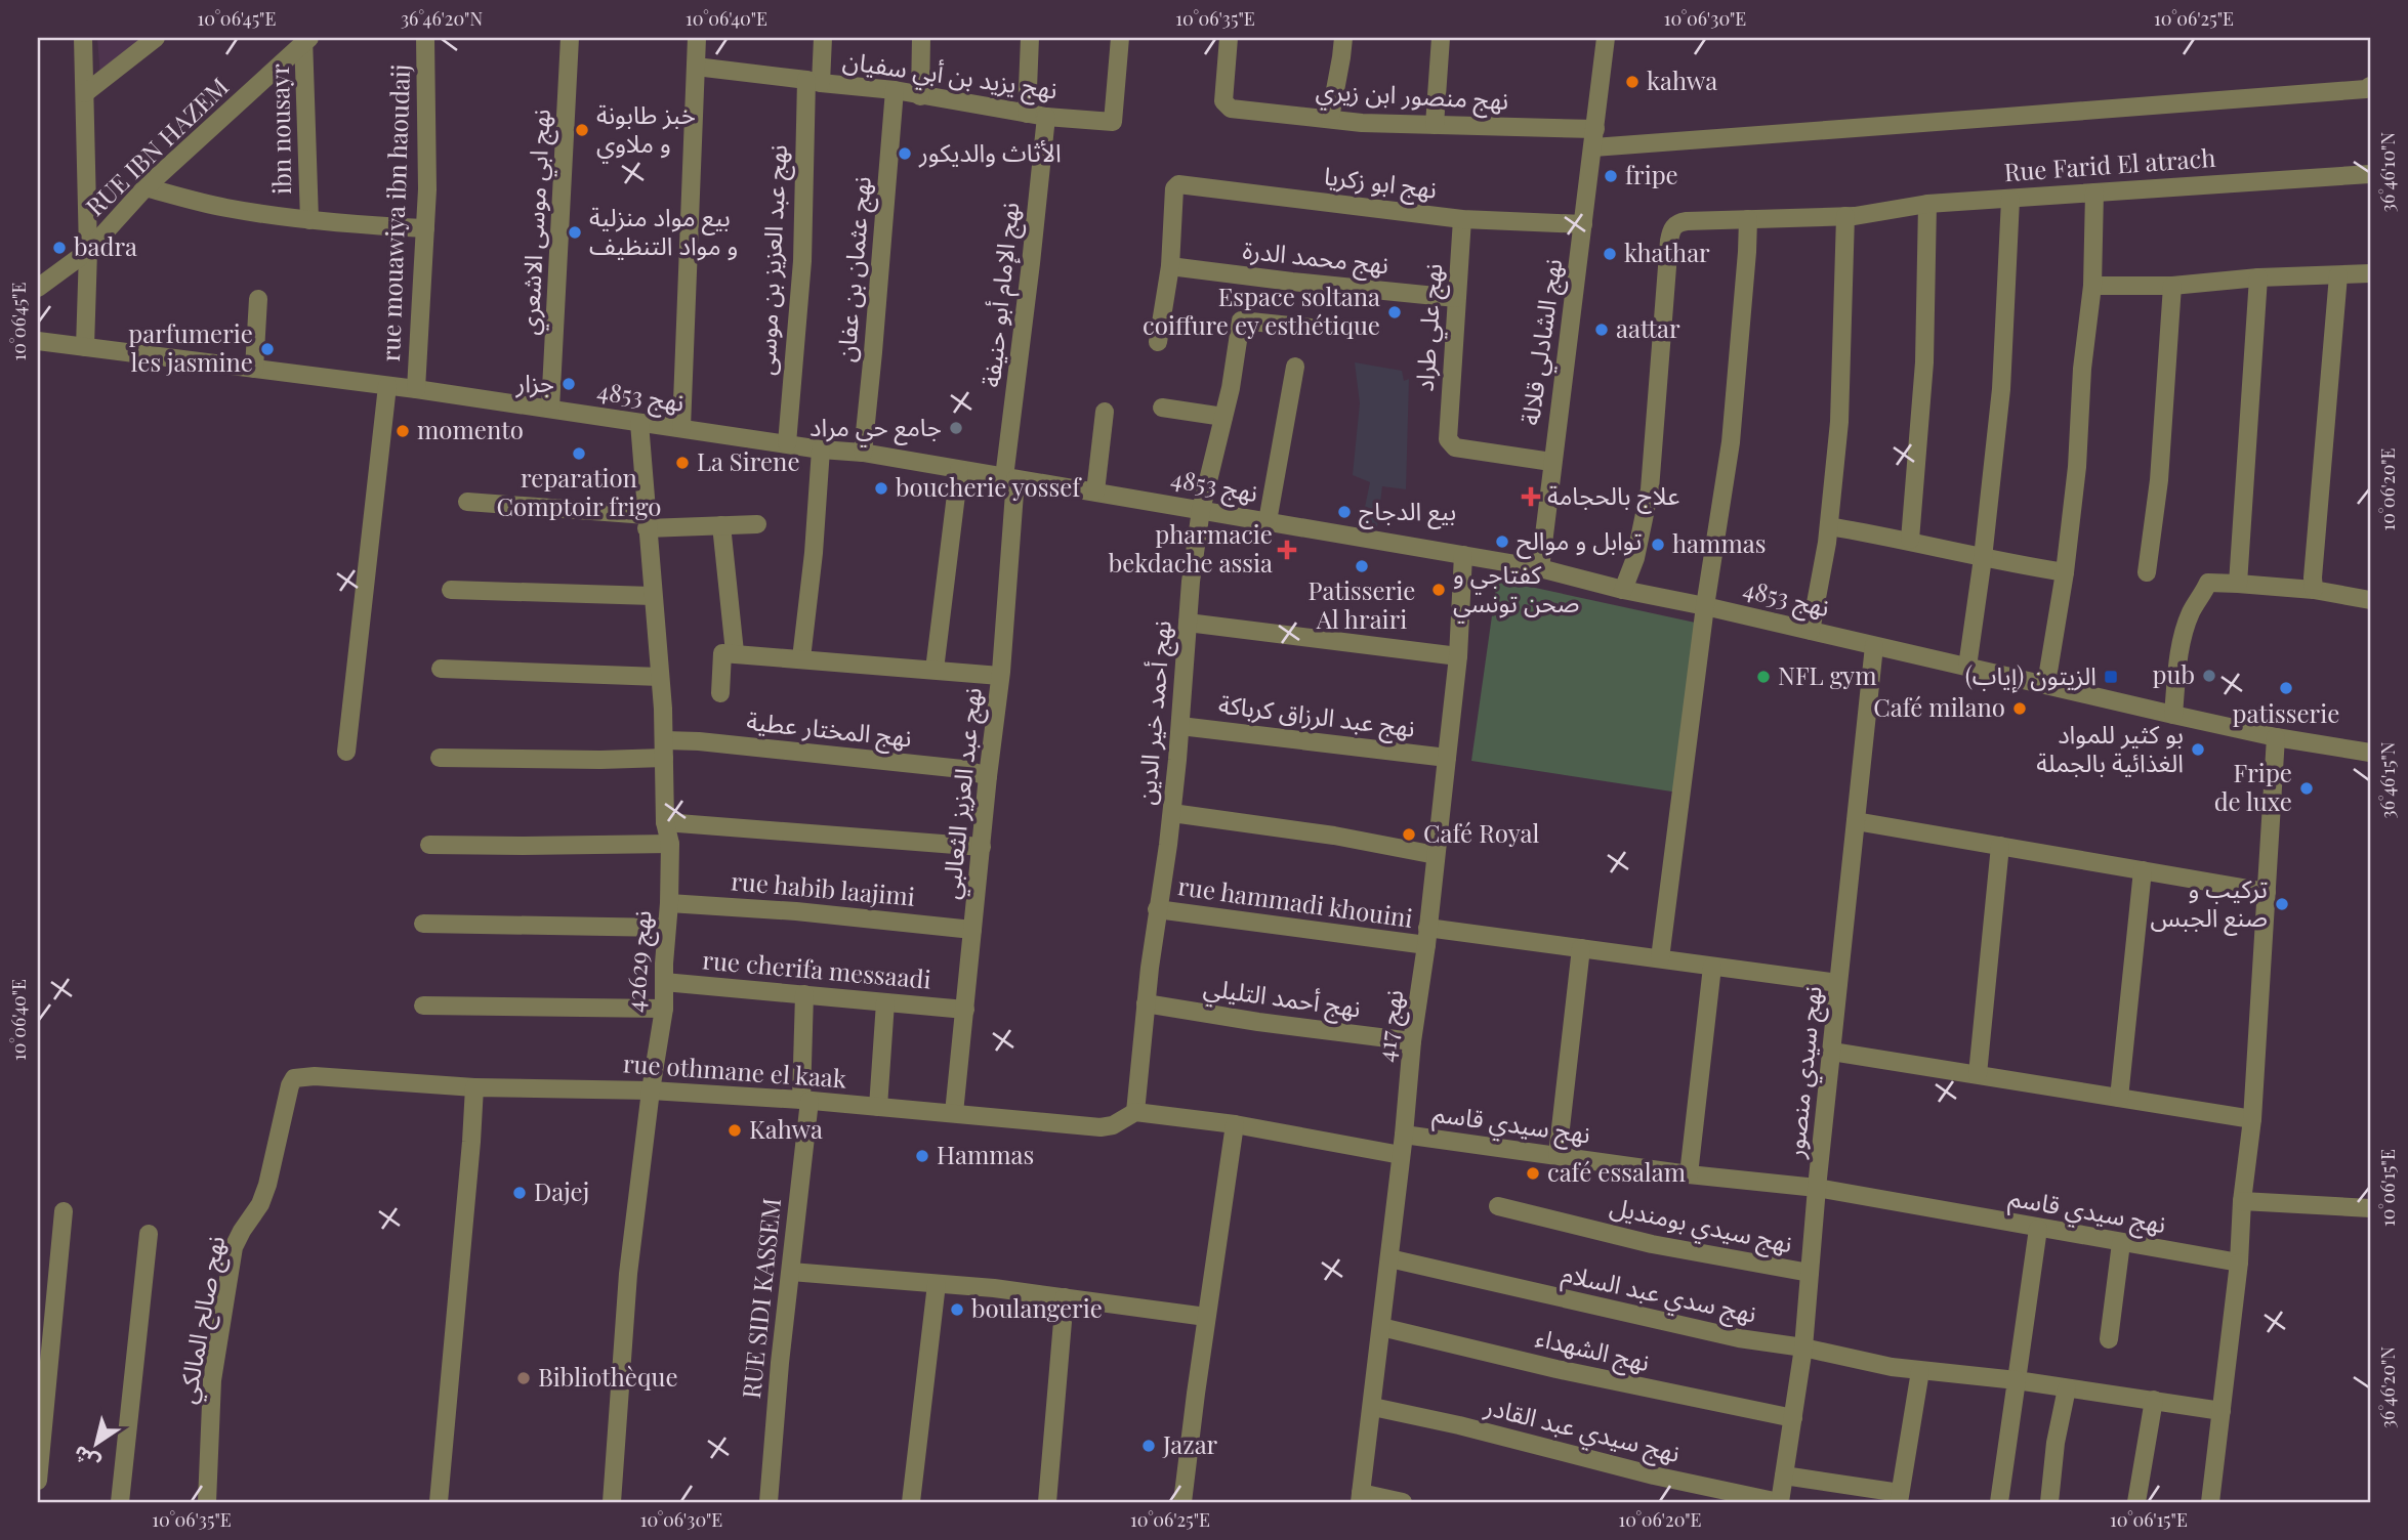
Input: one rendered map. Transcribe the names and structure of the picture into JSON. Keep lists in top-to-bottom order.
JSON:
{
  "streets": {
    "street": [
      "نهج يزيد بن أبي سفيان",
      "نهج منصور ابن زيري",
      "ibn nousayr",
      "RUE IBN HAZEM",
      "Rue Farid El atrach",
      "نهج ابو زكريا",
      "rue mouawiya ibn haoudaij",
      "نهج ابي موسى الاشعري",
      "نهج محمد الدرة",
      "نهج عبد العزيز بن موسى",
      "نهج عثمان بن عفان",
      "نهج الإمام أبو حنيفة",
      "نهج علي طراد",
      "نهج الشادلي قلالة",
      "نهج 4853",
      "نهج أحمد خير الدين",
      "نهج عبد الرزاق كرباكة",
      "نهج المختار عطية",
      "نهج عبد العزيز الثعالبي",
      "rue habib laajimi",
      "rue hammadi khouini",
      "نهج 42629",
      "rue cherifa messaadi",
      "نهج أحمد التليلي",
      "نهج 417",
      "rue othmane el kaak",
      "نهج سيدي منصور",
      "نهج سيدي قاسم",
      "نهج سيدي بومنديل",
      "نهج سدي عبد السلام",
      "RUE SIDI KASSEM",
      "نهج صالح المالكي",
      "نهج الشهداء",
      "نهج سيدي عبد القادر"
    ]
  },
  "crossings": [
    ["نهج يزيد بن أبي سفيان", "نهج عبد العزيز بن موسى"],
    ["نهج يزيد بن أبي سفيان", "نهج عثمان بن عفان"],
    ["نهج يزيد بن أبي سفيان", "نهج الإمام أبو حنيفة"],
    ["نهج منصور ابن زيري", "نهج الشادلي قلالة"],
    ["ibn nousayr", "RUE IBN HAZEM"],
    ["Rue Farid El atrach", "نهج 4853"],
    ["نهج ابو زكريا", "نهج محمد الدرة"],
    ["نهج ابو زكريا", "نهج علي طراد"],
    ["نهج ابو زكريا", "نهج الشادلي قلالة"],
    ["rue mouawiya ibn haoudaij", "نهج 4853"],
    ["نهج ابي موسى الاشعري", "نهج 4853"],
    ["نهج محمد الدرة", "نهج علي طراد"],
    ["نهج عبد العزيز بن موسى", "نهج 4853"],
    ["نهج عثمان بن عفان", "نهج 4853"],
    ["نهج الإمام أبو حنيفة", "نهج 4853"],
    ["نهج الإمام أبو حنيفة", "نهج عبد العزيز الثعالبي"],
    ["نهج علي طراد", "نهج الشادلي قلالة"],
    ["نهج الشادلي قلالة", "نهج 4853"],
    ["نهج 4853", "نهج أحمد خير الدين"],
    ["نهج 4853", "نهج عبد العزيز الثعالبي"],
    ["نهج 4853", "نهج 42629"],
    ["نهج 4853", "نهج 417"],
    ["نهج 4853", "نهج سيدي منصور"],
    ["نهج أحمد خير الدين", "نهج عبد الرزاق كرباكة"],
    ["نهج أحمد خير الدين", "rue hammadi khouini"],
    ["نهج أحمد خير الدين", "نهج أحمد التليلي"],
    ["نهج أحمد خير الدين", "rue othmane el kaak"],
    ["نهج عبد الرزاق كرباكة", "نهج 417"],
    ["نهج المختار عطية", "نهج عبد العزيز الثعالبي"],
    ["نهج المختار عطية", "نهج 42629"],
    ["نهج عبد العزيز الثعالبي", "rue habib laajimi"],
    ["نهج عبد العزيز الثعالبي", "rue cherifa messaadi"],
    ["نهج عبد العزيز الثعالبي", "rue othmane el kaak"],
    ["rue habib laajimi", "نهج 42629"],
    ["rue hammadi khouini", "نهج 417"],
    ["rue hammadi khouini", "نهج سيدي منصور"],
    ["نهج 42629", "rue cherifa messaadi"],
    ["نهج 42629", "rue othmane el kaak"],
    ["rue cherifa messaadi", "RUE SIDI KASSEM"],
    ["نهج أحمد التليلي", "نهج 417"],
    ["نهج 417", "نهج سيدي قاسم"],
    ["نهج 417", "نهج سدي عبد السلام"],
    ["نهج 417", "نهج الشهداء"],
    ["نهج 417", "نهج سيدي عبد القادر"],
    ["rue othmane el kaak", "RUE SIDI KASSEM"],
    ["rue othmane el kaak", "نهج صالح المالكي"],
    ["نهج سيدي منصور", "نهج سيدي قاسم"],
    ["نهج سيدي منصور", "نهج سيدي بومنديل"],
    ["نهج سيدي منصور", "نهج سدي عبد السلام"],
    ["نهج سيدي منصور", "نهج الشهداء"],
    ["نهج سيدي منصور", "نهج سيدي عبد القادر"]
  ],
  "places": {
    "other": [
      "kahwa",
      "خبز طابونة و ملاوي",
      "الأثاث والديكور",
      "fripe",
      "بيع مواد منزلية و مواد التنظيف",
      "badra",
      "khathar",
      "Espace soltana coiffure ey esthétique",
      "aattar",
      "parfumerie les jasmine",
      "جزار",
      "جامع حي مراد",
      "momento",
      "reparation Comptoir frigo",
      "La Sirene",
      "boucherie yossef",
      "بيع الدجاج",
      "توابل و موالح",
      "hammas",
      "Patisserie Al hrairi",
      "كفتاجي و صحن تونسي",
      "pub",
      "NFL gym",
      "patisserie",
      "Café milano",
      "بو كثير للمواد الغذائية بالجملة",
      "Fripe de luxe",
      "Café Royal",
      "تركيب و صنع الجبس",
      "Kahwa",
      "Hammas",
      "café essalam",
      "Dajej",
      "boulangerie",
      "Bibliothèque",
      "Jazar"
    ],
    "health": ["علاج بالحجامة", "pharmacie bekdache assia"],
    "transit": ["الزيتون (إياب)"]
  },
  "north": "bottom left",
  "coordinates": [
    "10°06'45\"E",
    "36°46'20\"N",
    "10°06'40\"E",
    "10°06'35\"E",
    "10°06'30\"E",
    "10°06'25\"E",
    "36°46'10\"N",
    "10°06'20\"E",
    "36°46'15\"N",
    "10°06'15\"E"
  ]
}
